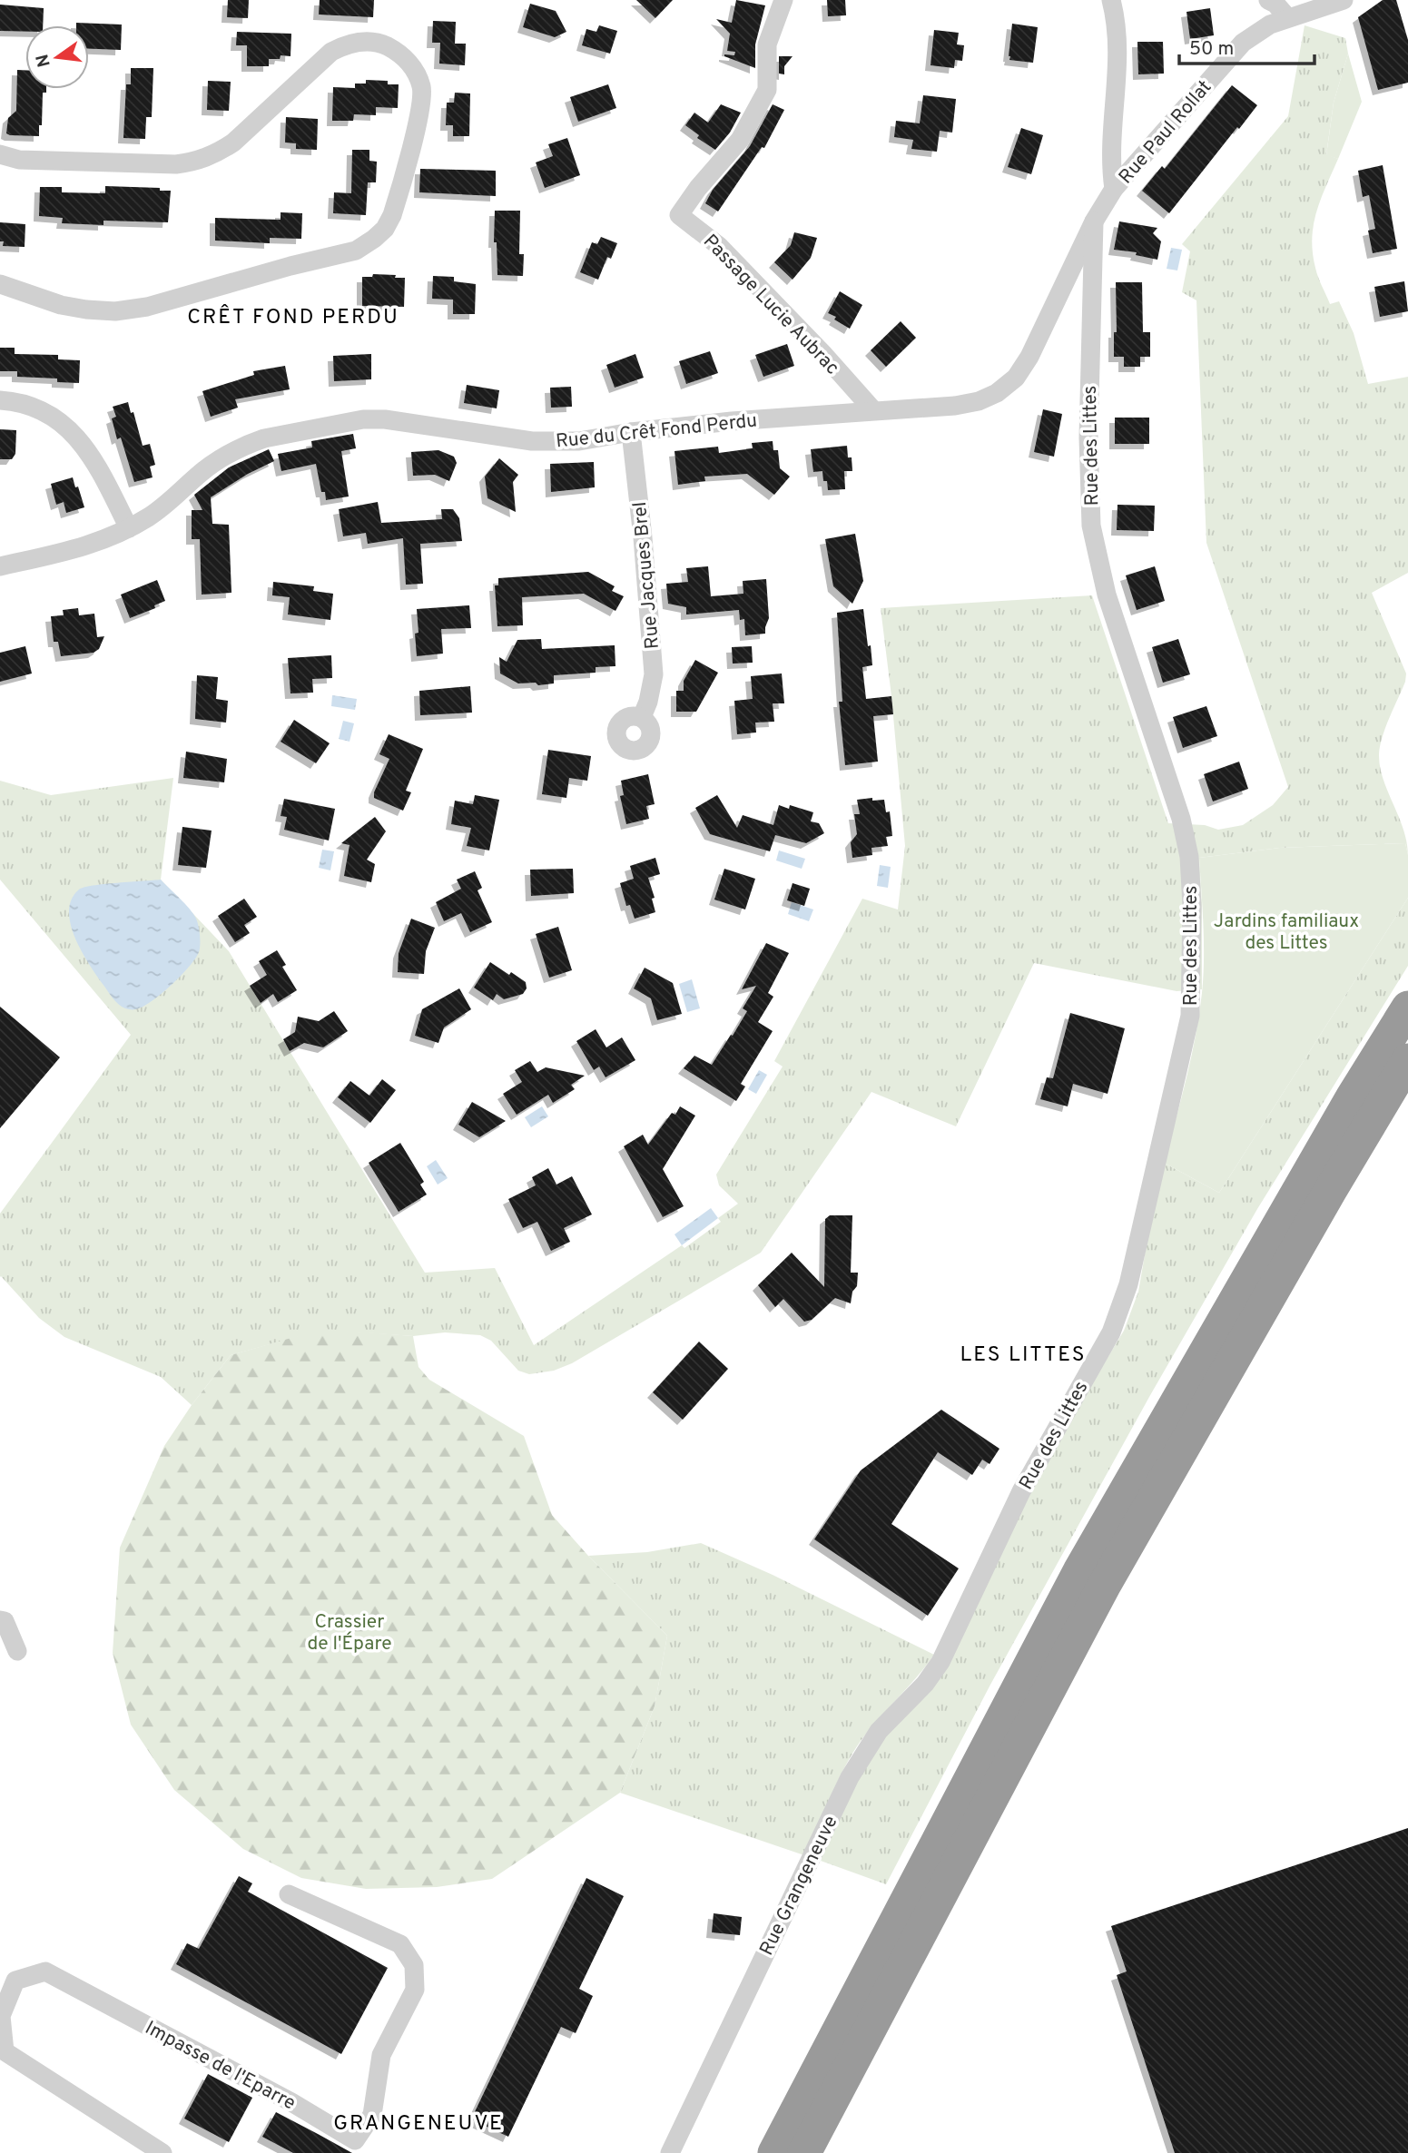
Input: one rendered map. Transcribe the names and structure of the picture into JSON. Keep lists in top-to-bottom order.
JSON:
{
  "streets": {
    "street": [
      "Rue Paul Rollat",
      "Passage Lucie Aubrac",
      "Rue du Crêt Fond Perdu",
      "Rue des Littes",
      "Rue Jacques Brel",
      "Rue Grangeneuve",
      "Impasse de l'Eparre"
    ]
  },
  "crossings": [
    ["Rue Paul Rollat", "Rue du Crêt Fond Perdu"],
    ["Rue Paul Rollat", "Rue des Littes"],
    ["Passage Lucie Aubrac", "Rue du Crêt Fond Perdu"],
    ["Rue du Crêt Fond Perdu", "Rue des Littes"],
    ["Rue du Crêt Fond Perdu", "Rue Jacques Brel"],
    ["Rue des Littes", "Rue Grangeneuve"]
  ],
  "districts": ["CRÊT FOND PERDU", "LES LITTES", "GRANGENEUVE"],
  "parks": ["Jardins familiaux des Littes", "Crassier de l'Épare"],
  "scale_bar": "50 m",
  "north": "left"
}
